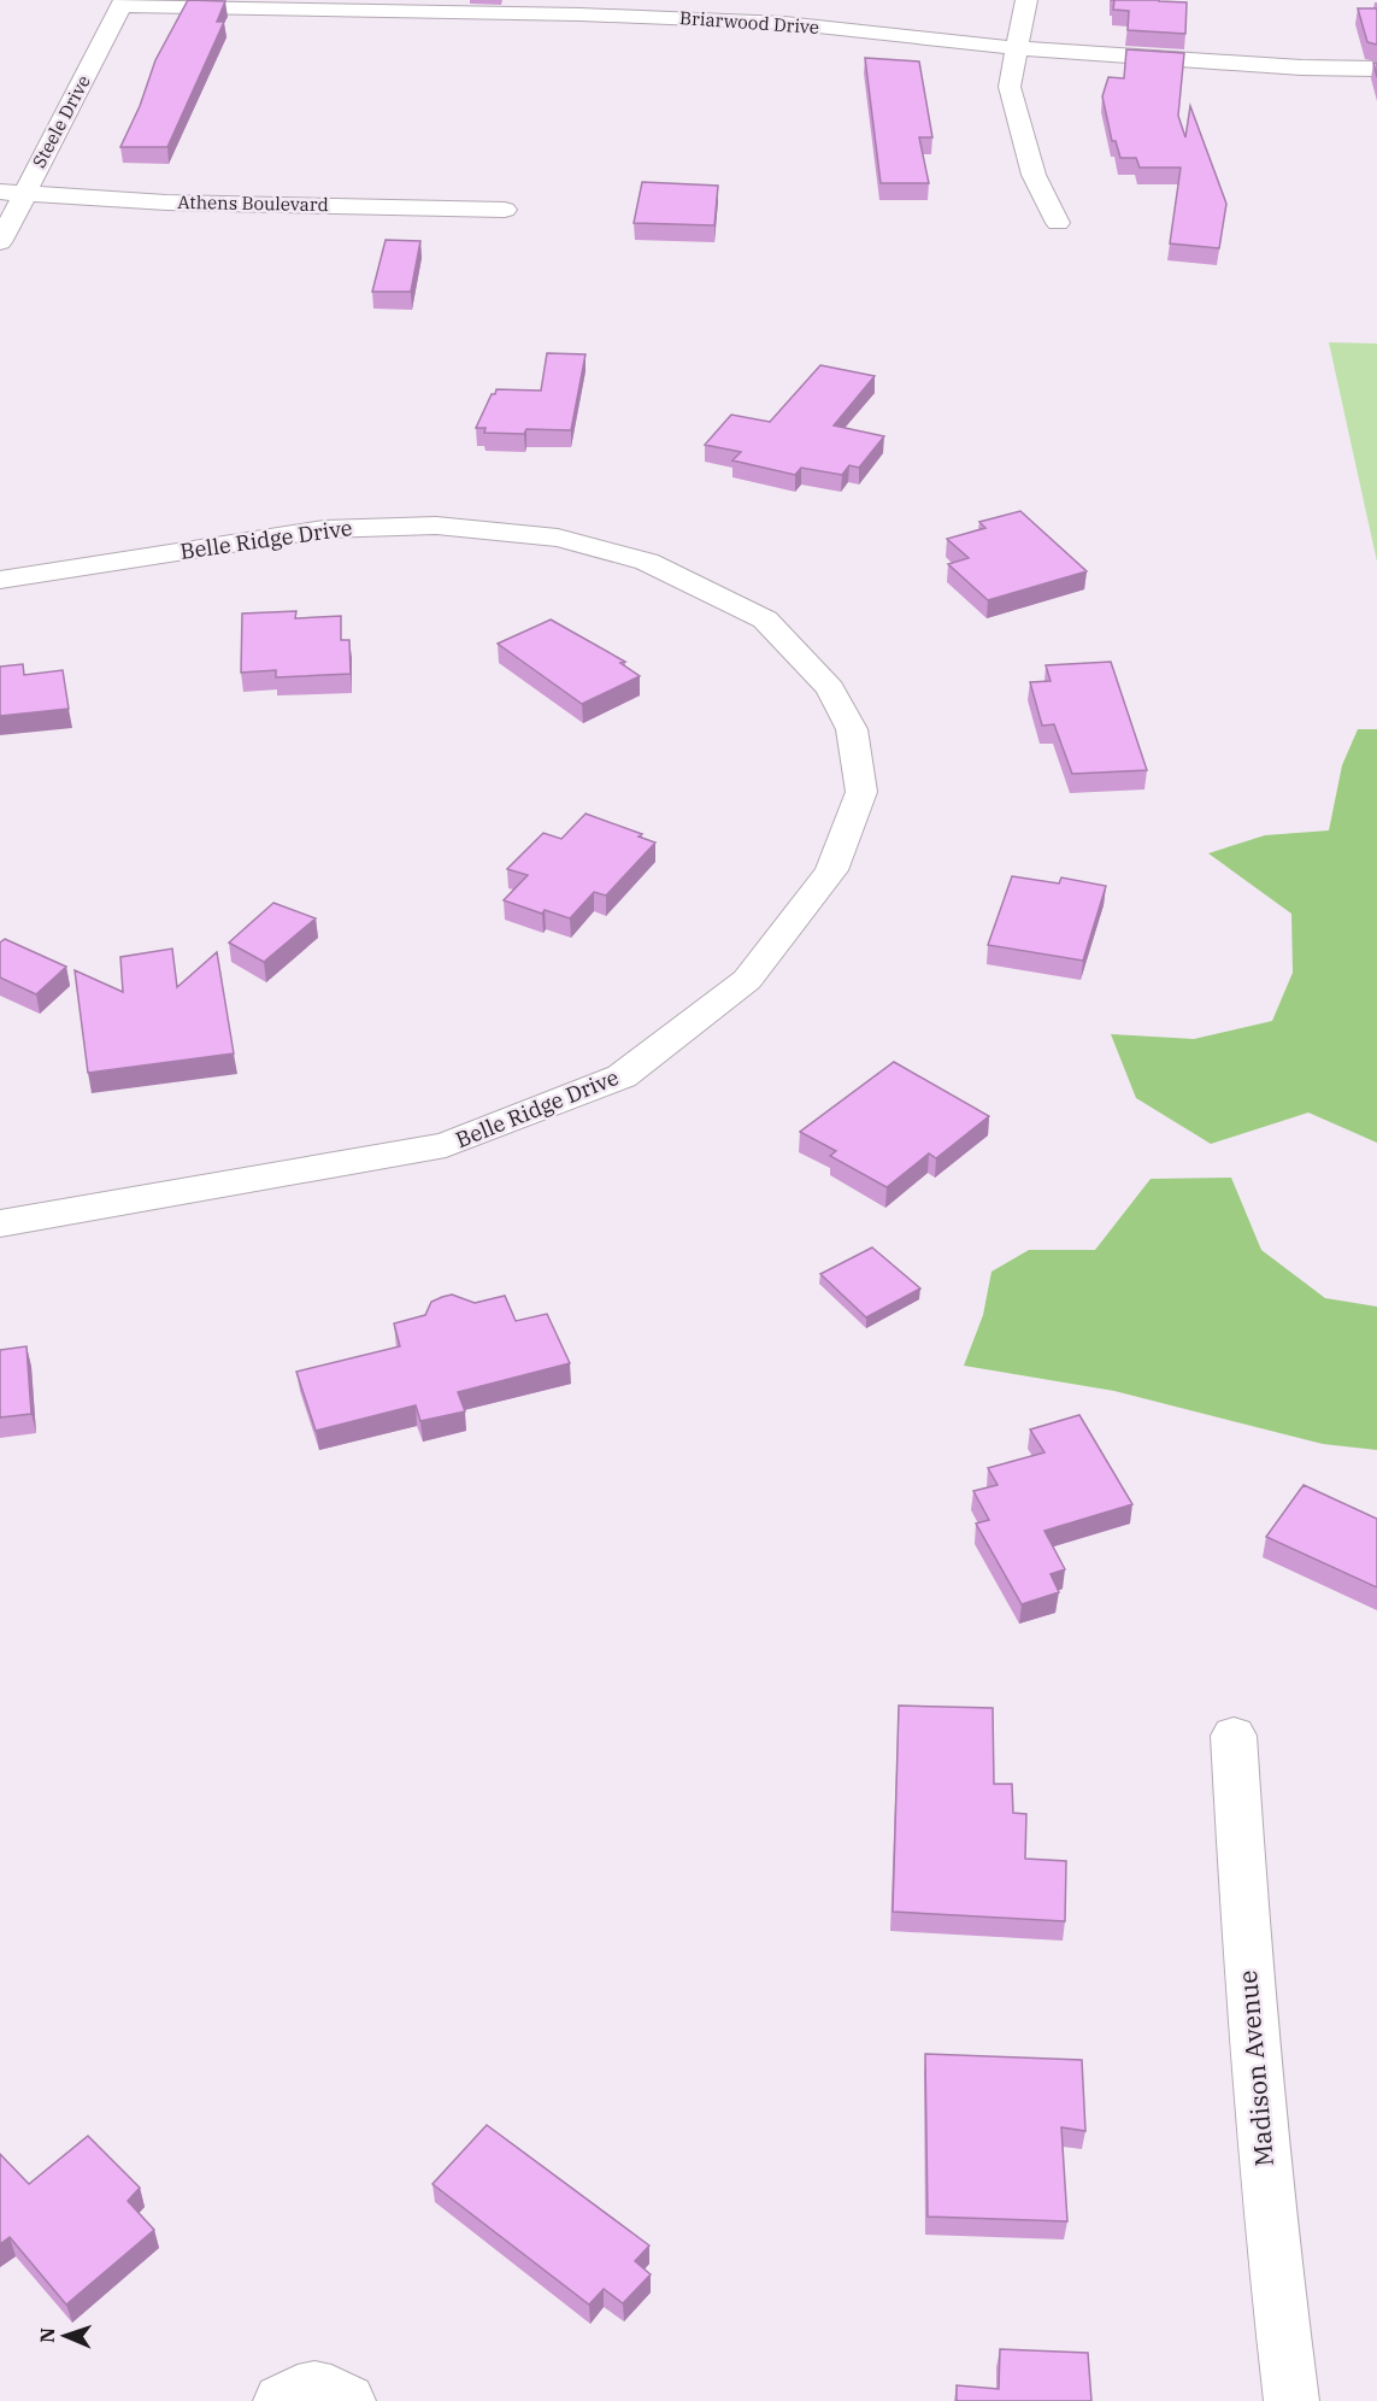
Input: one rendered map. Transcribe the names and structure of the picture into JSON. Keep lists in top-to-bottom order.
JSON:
{
  "streets": {
    "street": [
      "Briarwood Drive",
      "Steele Drive",
      "Athens Boulevard",
      "Belle Ridge Drive",
      "Madison Avenue"
    ]
  },
  "crossings": [
    ["Briarwood Drive", "Steele Drive"],
    ["Steele Drive", "Athens Boulevard"]
  ],
  "north": "left"
}
